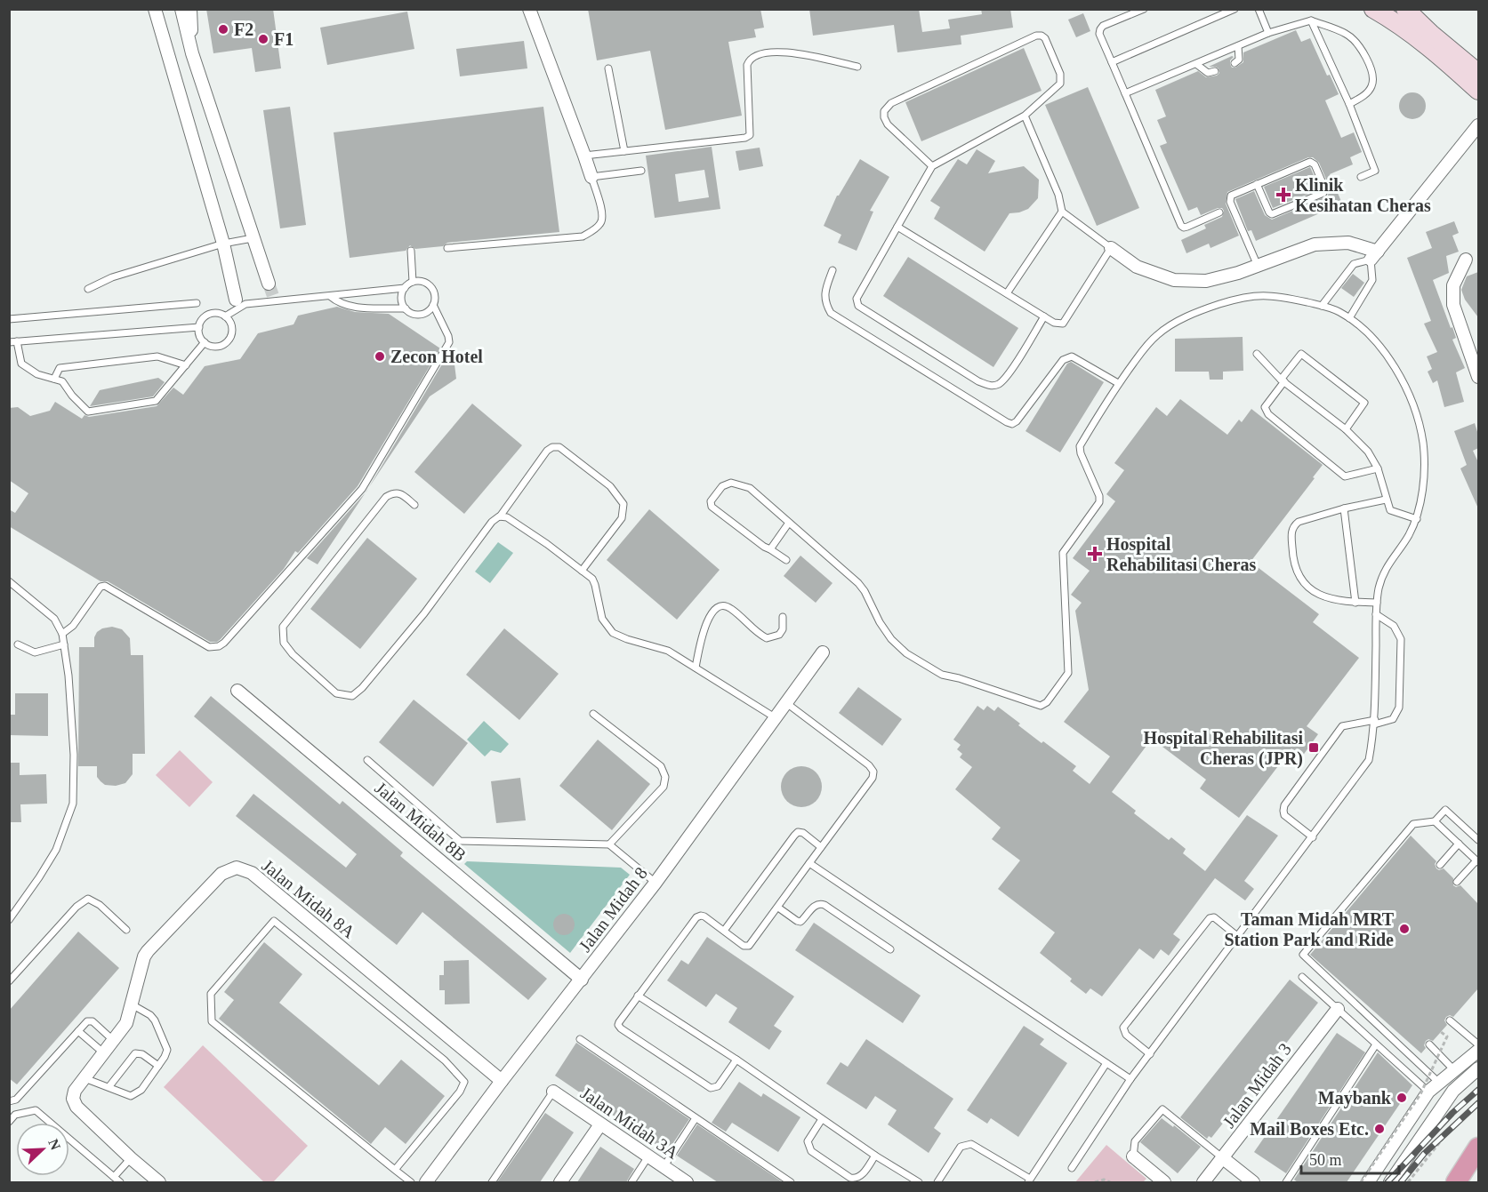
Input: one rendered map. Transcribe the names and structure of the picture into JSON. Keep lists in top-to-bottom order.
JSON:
{
  "streets": {
    "street": [
      "Jalan Midah 8B",
      "Jalan Midah 8A",
      "Jalan Midah 8",
      "Jalan Midah 3",
      "Jalan Midah 3A"
    ]
  },
  "crossings": [
    ["Jalan Midah 8B", "Jalan Midah 8"],
    ["Jalan Midah 8A", "Jalan Midah 8"]
  ],
  "places": {
    "other": [
      "F2",
      "F1",
      "Zecon Hotel",
      "Taman Midah MRT Station Park and Ride",
      "Maybank",
      "Mail Boxes Etc."
    ],
    "health": ["Klinik Kesihatan Cheras", "Hospital Rehabilitasi Cheras"],
    "transit": ["Hospital Rehabilitasi Cheras (JPR)"]
  },
  "scale_bar": "50 m",
  "north": "top right"
}
